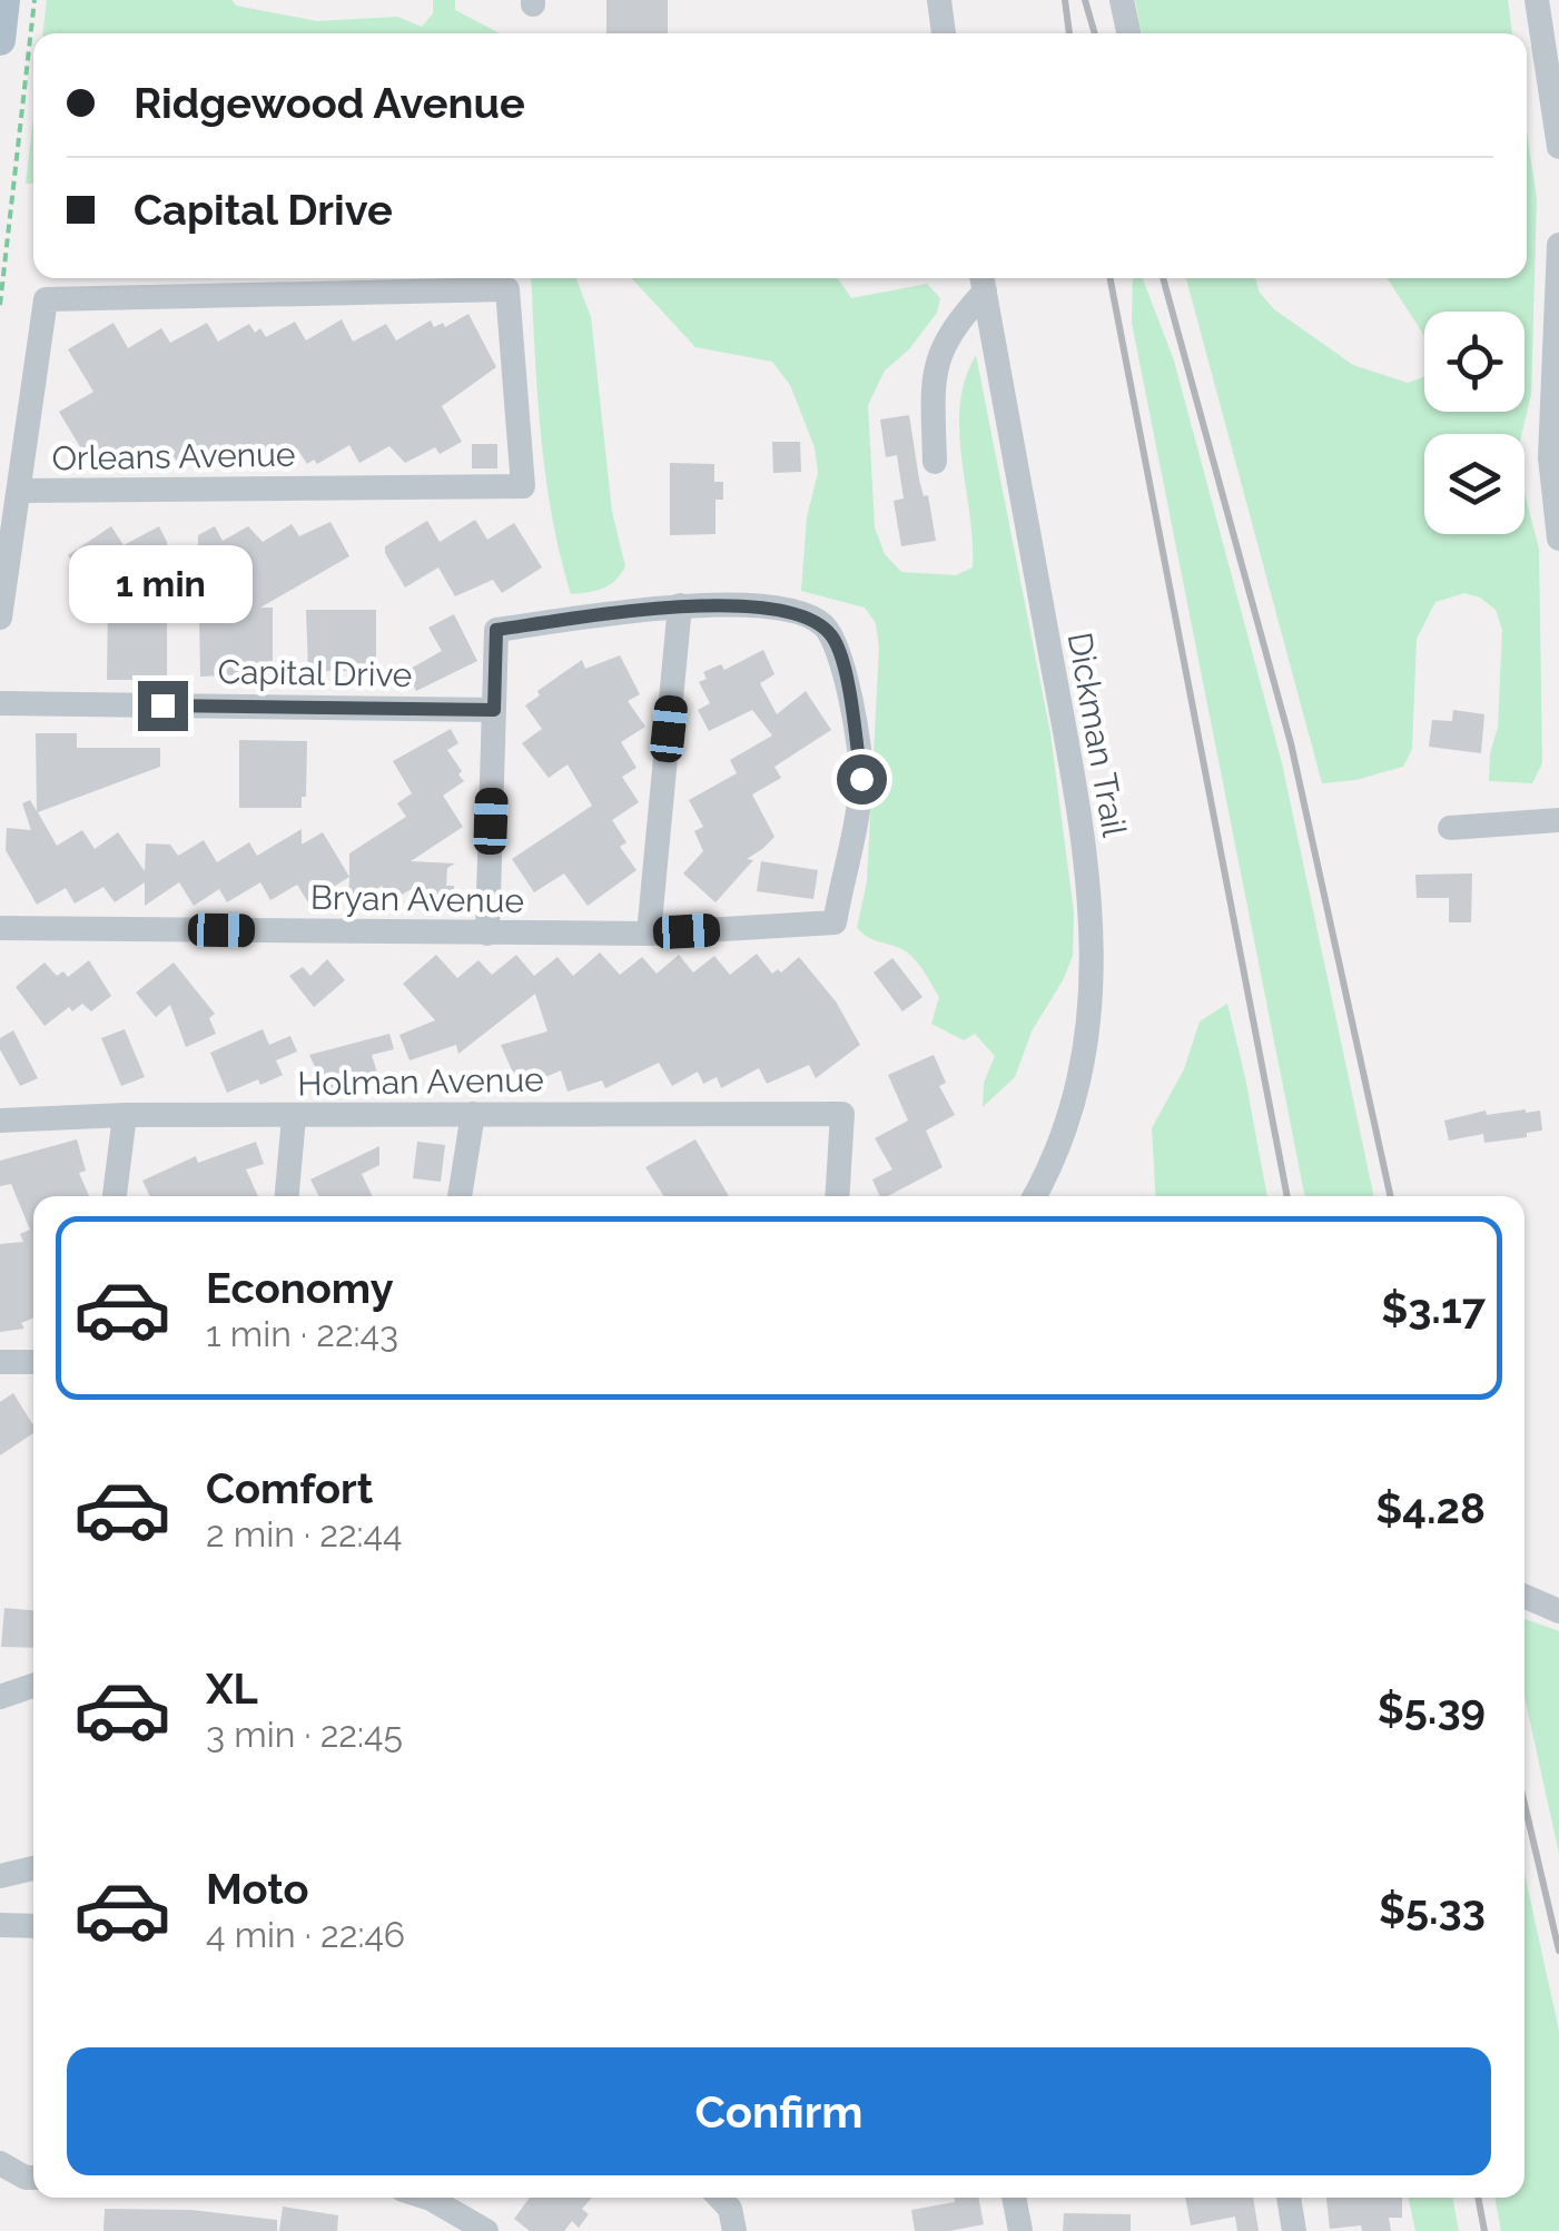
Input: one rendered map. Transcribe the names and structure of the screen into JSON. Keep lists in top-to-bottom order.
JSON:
{
  "streets": {
    "street": [
      "Orleans Avenue",
      "Capital Drive",
      "Dickman Trail",
      "Bryan Avenue",
      "Holman Avenue"
    ]
  },
  "page": {
    "banner": ["Ridgewood Avenue", "Capital Drive"],
    "bubble": "1 min",
    "list": [
      {
        "name": "Economy",
        "note": "1 min · 22:43",
        "value": "$3.17"
      },
      {
        "name": "Comfort",
        "note": "2 min · 22:44",
        "value": "$4.28"
      },
      {
        "name": "XL",
        "note": "3 min · 22:45",
        "value": "$5.39"
      },
      {
        "name": "Moto",
        "note": "4 min · 22:46",
        "value": "$5.33"
      }
    ],
    "buttons": "Confirm"
  }
}
